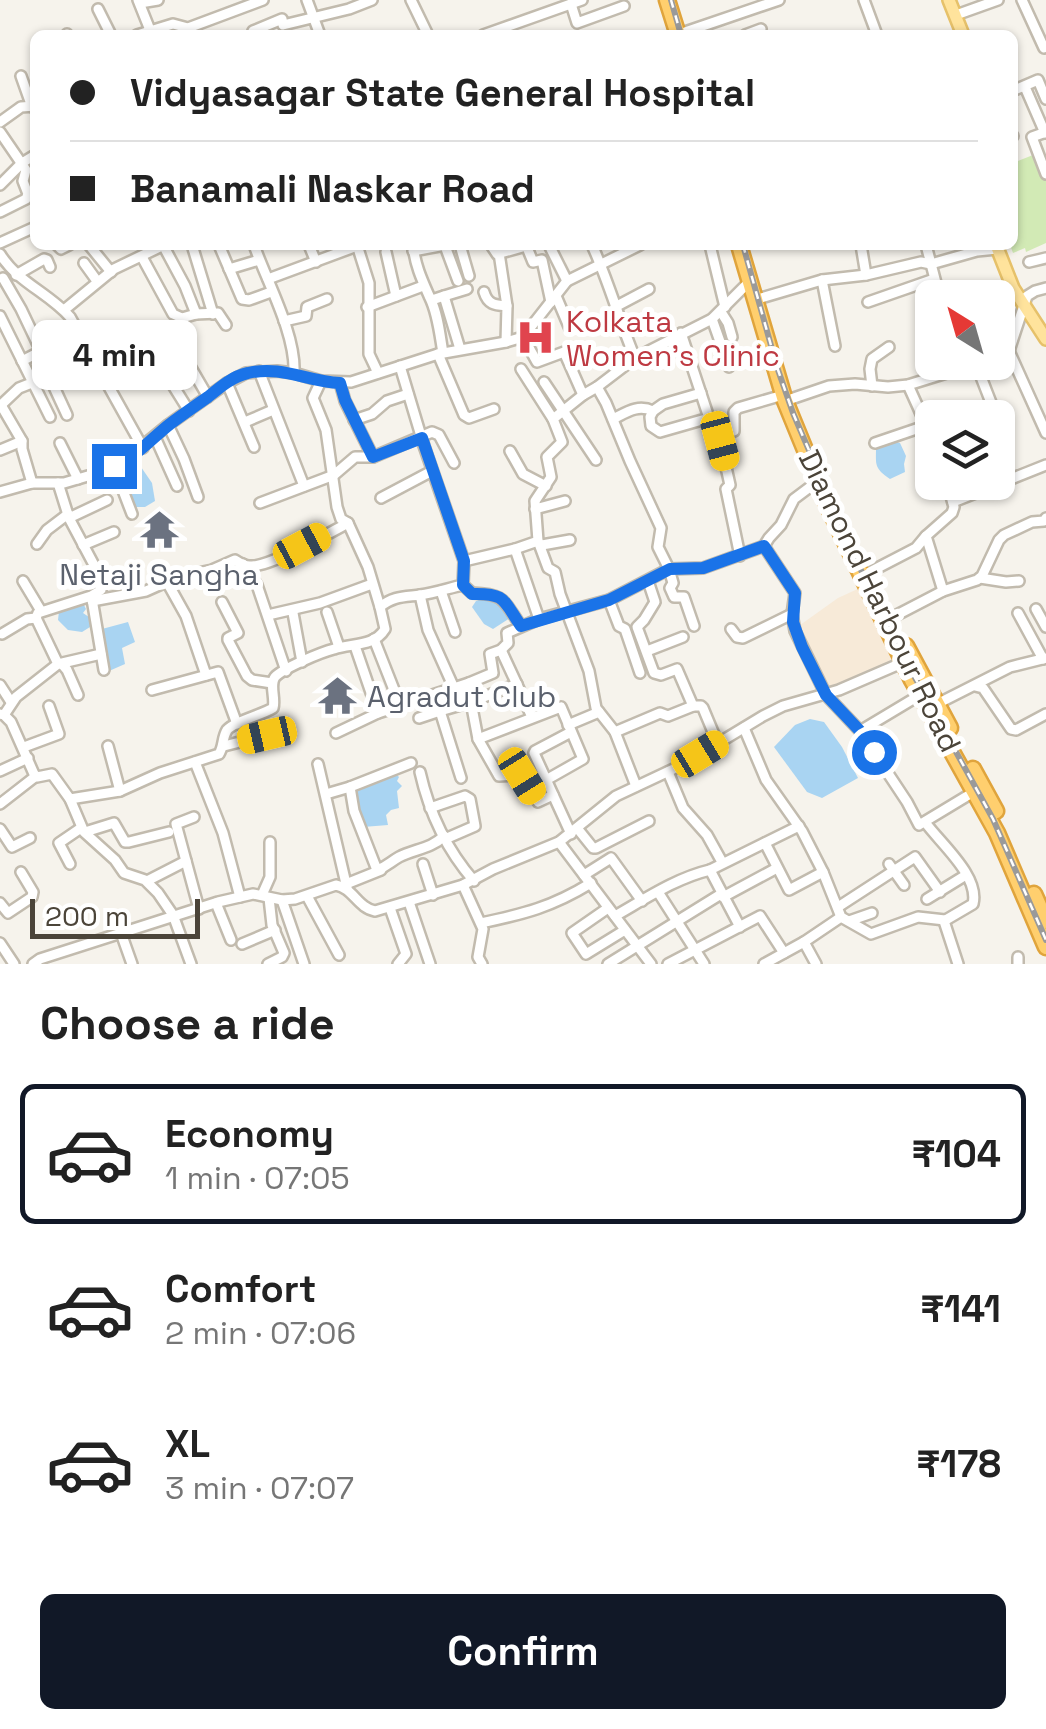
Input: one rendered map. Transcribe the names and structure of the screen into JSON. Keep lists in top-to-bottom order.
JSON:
{
  "streets": {
    "highway": ["Diamond Harbour Road"]
  },
  "places": {
    "hospital": ["Kolkata Women's Clinic"],
    "temple": ["Netaji Sangha", "Agradut Club"]
  },
  "scale_bar": "200 m",
  "north": "top left",
  "page": {
    "banner": ["Vidyasagar State General Hospital", "Banamali Naskar Road"],
    "bubble": "4 min",
    "scale": "200 m",
    "heading": "Choose a ride",
    "list": [
      {
        "name": "Economy",
        "note": "1 min · 07:05",
        "value": "₹104"
      },
      {
        "name": "Comfort",
        "note": "2 min · 07:06",
        "value": "₹141"
      },
      {
        "name": "XL",
        "note": "3 min · 07:07",
        "value": "₹178"
      }
    ],
    "buttons": "Confirm"
  }
}
